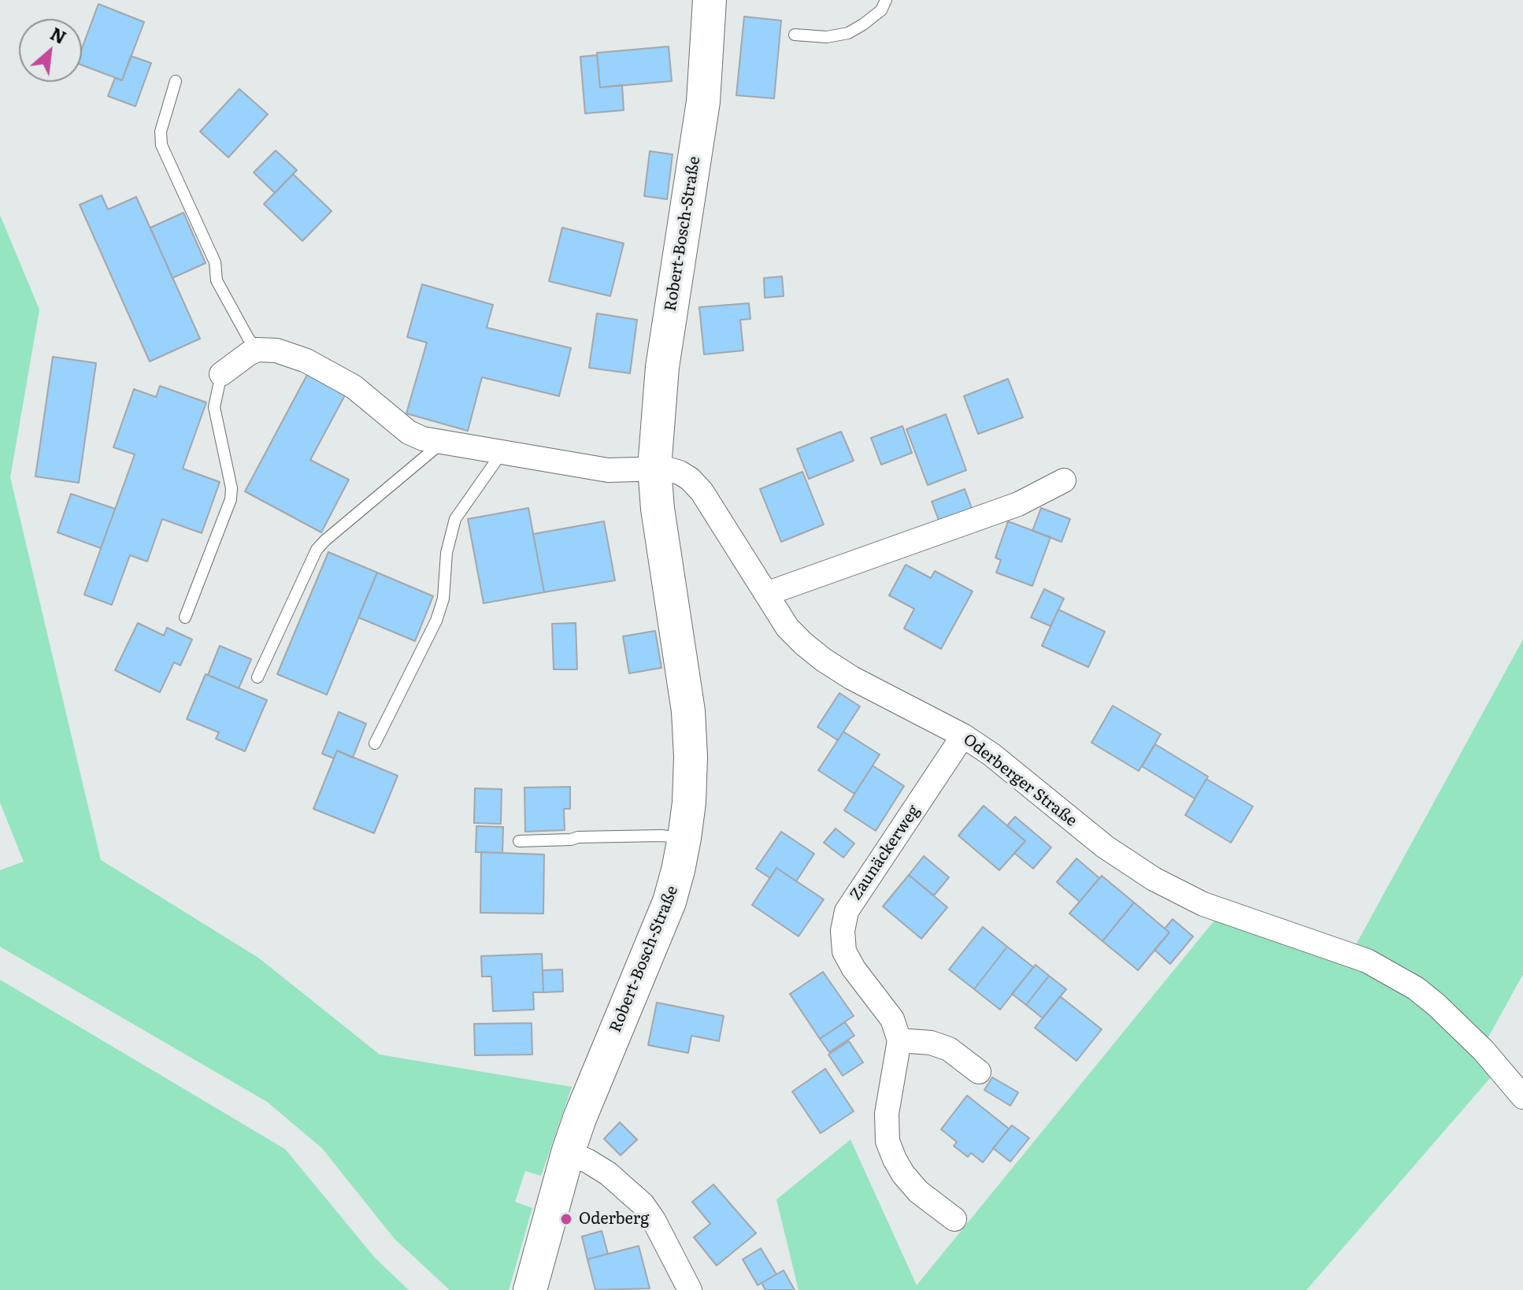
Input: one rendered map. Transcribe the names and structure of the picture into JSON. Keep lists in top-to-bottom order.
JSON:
{
  "streets": {
    "main road": ["Robert-Bosch-Straße"],
    "street": ["Oderberger Straße", "Zaunäckerweg"]
  },
  "crossings": [
    ["Robert-Bosch-Straße", "Oderberger Straße"],
    ["Oderberger Straße", "Zaunäckerweg"]
  ],
  "places": ["Oderberg"],
  "north": "top right"
}
